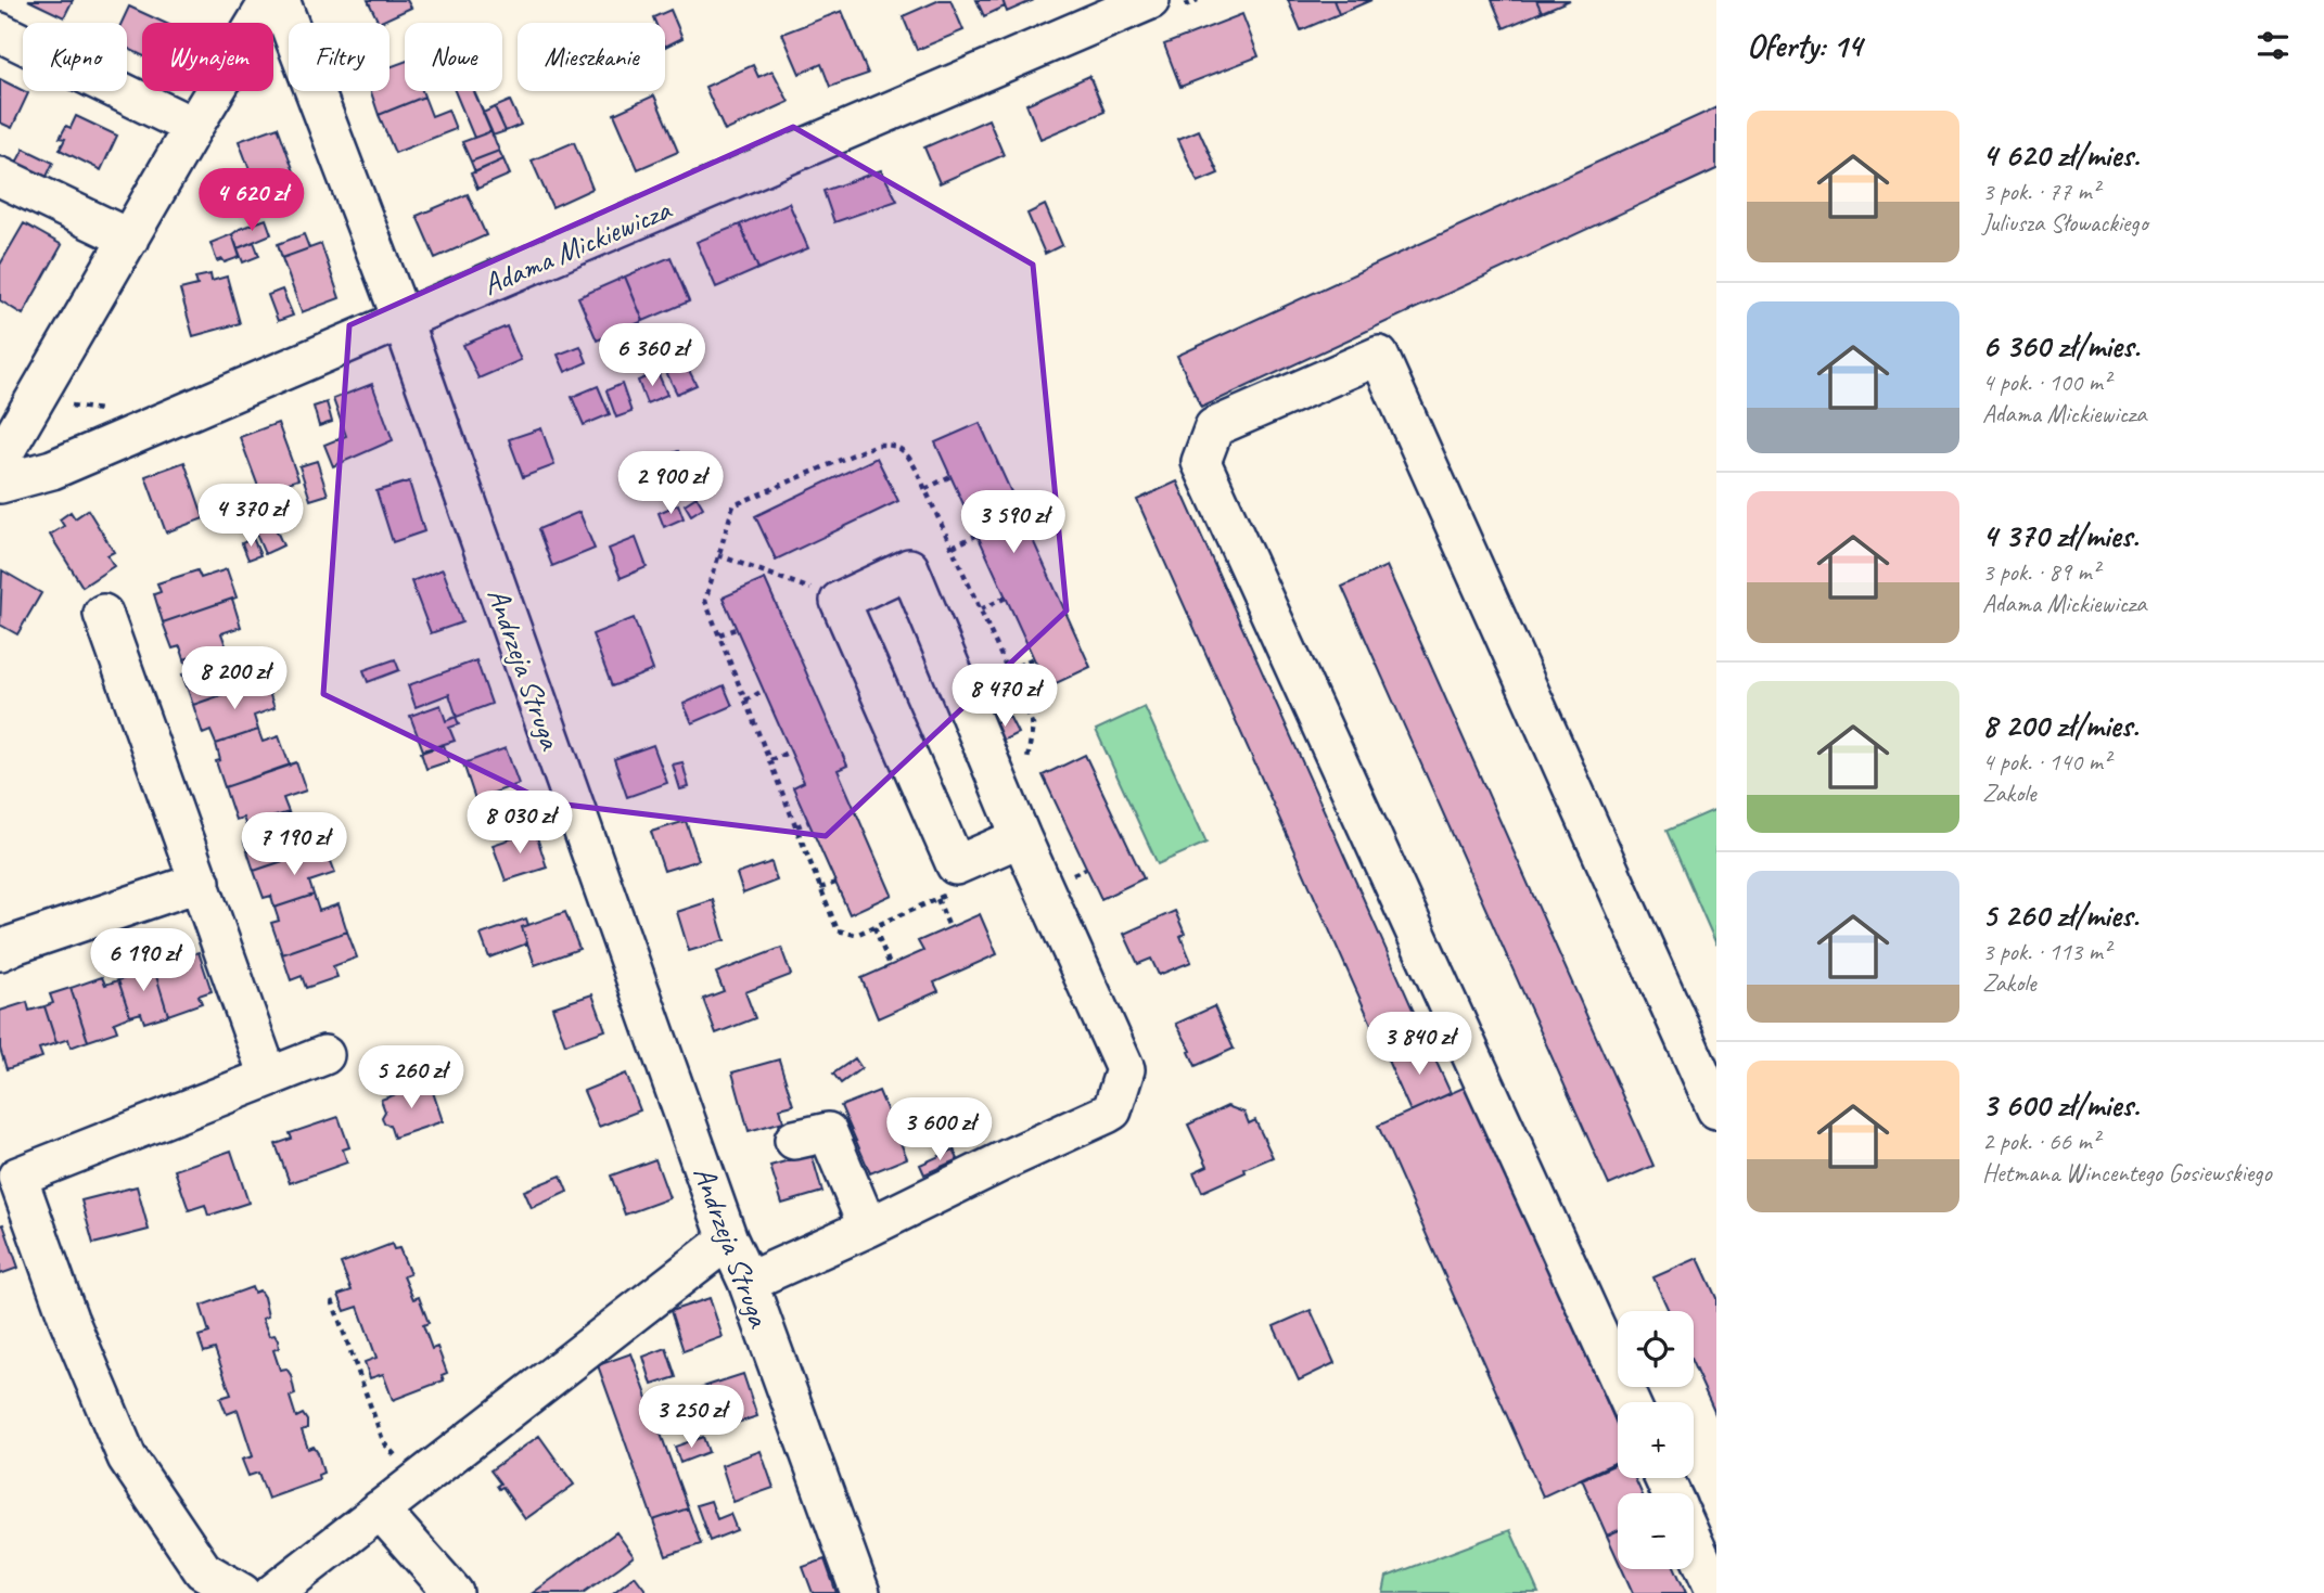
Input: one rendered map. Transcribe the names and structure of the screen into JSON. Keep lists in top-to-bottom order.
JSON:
{
  "streets": {
    "street": ["Adama Mickiewicza", "Andrzeja Struga"]
  },
  "crossings": [
    ["Adama Mickiewicza", "Andrzeja Struga"]
  ],
  "page": {
    "heading": "Oferty: 14",
    "chip": [
      "Kupno",
      "Wynajem",
      "Filtry",
      "Nowe",
      "Mieszkanie"
    ],
    "list": [
      {
        "name": "4 620 zł/mies.",
        "note": "3 pok. · 77 m² · Juliusza Słowackiego"
      },
      {
        "name": "6 360 zł/mies.",
        "note": "4 pok. · 100 m² · Adama Mickiewicza"
      },
      {
        "name": "4 370 zł/mies.",
        "note": "3 pok. · 89 m² · Adama Mickiewicza"
      },
      {
        "name": "8 200 zł/mies.",
        "note": "4 pok. · 140 m² · Zakole"
      },
      {
        "name": "5 260 zł/mies.",
        "note": "3 pok. · 113 m² · Zakole"
      },
      {
        "name": "3 600 zł/mies.",
        "note": "2 pok. · 66 m² · Hetmana Wincentego Gosiewskiego"
      }
    ],
    "price": [
      "4 620 zł",
      "6 360 zł",
      "2 900 zł",
      "4 370 zł",
      "3 590 zł",
      "8 200 zł",
      "8 470 zł",
      "8 030 zł",
      "7 190 zł",
      "6 190 zł",
      "3 840 zł",
      "5 260 zł",
      "3 600 zł",
      "3 250 zł"
    ],
    "map_buttons": ["+", "−"]
  }
}
